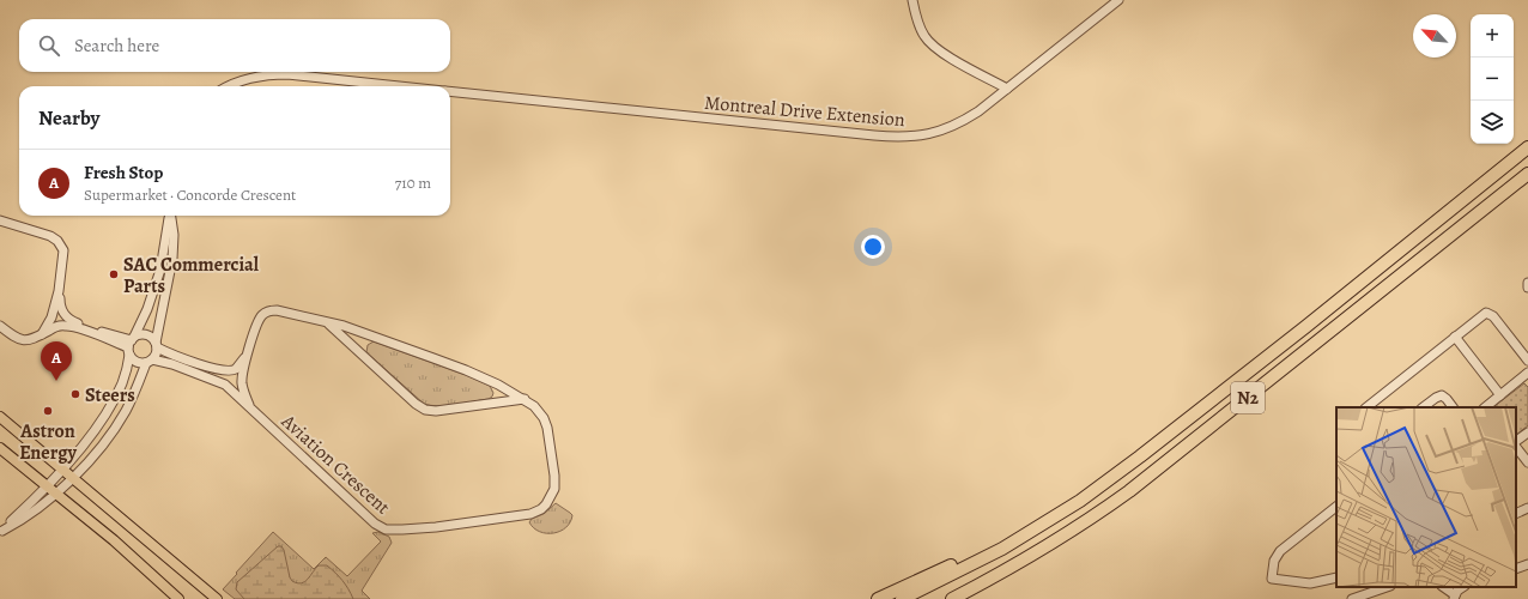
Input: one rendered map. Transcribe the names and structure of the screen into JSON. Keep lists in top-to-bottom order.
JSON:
{
  "streets": {
    "highway": ["N2"],
    "street": ["Montreal Drive Extension", "Aviation Crescent"]
  },
  "places": ["SAC Commercial Parts", "Steers", "Astron Energy"],
  "north": "top left",
  "page": {
    "map_buttons": ["+", "−"],
    "search": "Search here",
    "heading": "Nearby",
    "list": [
      {
        "mark": "A",
        "name": "Fresh Stop",
        "note": "Supermarket · Concorde Crescent",
        "value": "710 m"
      }
    ],
    "pins": "A"
  }
}
